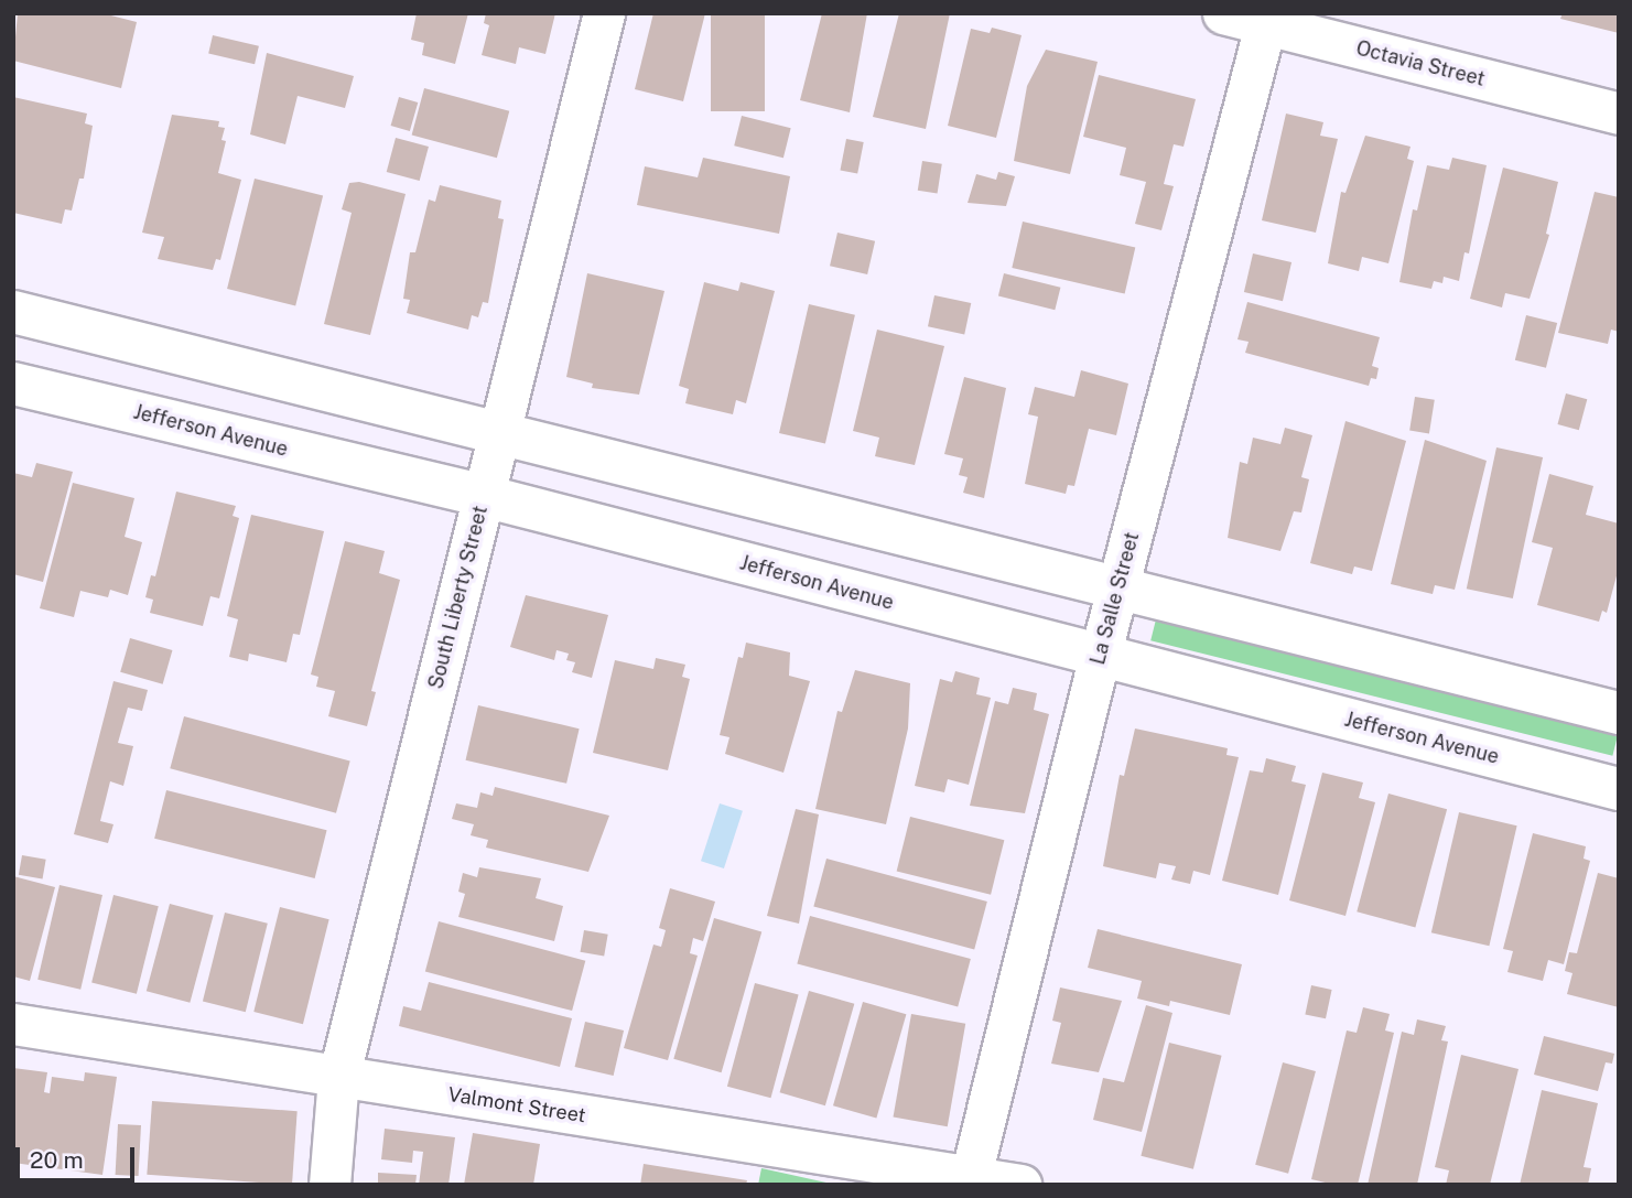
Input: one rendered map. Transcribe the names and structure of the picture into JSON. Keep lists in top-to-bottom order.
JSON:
{
  "streets": {
    "street": [
      "Octavia Street",
      "Jefferson Avenue",
      "South Liberty Street",
      "La Salle Street",
      "Valmont Street"
    ]
  },
  "crossings": [
    ["Octavia Street", "La Salle Street"],
    ["Jefferson Avenue", "South Liberty Street"],
    ["Jefferson Avenue", "La Salle Street"],
    ["South Liberty Street", "Valmont Street"],
    ["La Salle Street", "Valmont Street"]
  ],
  "scale_bar": "20 m"
}
